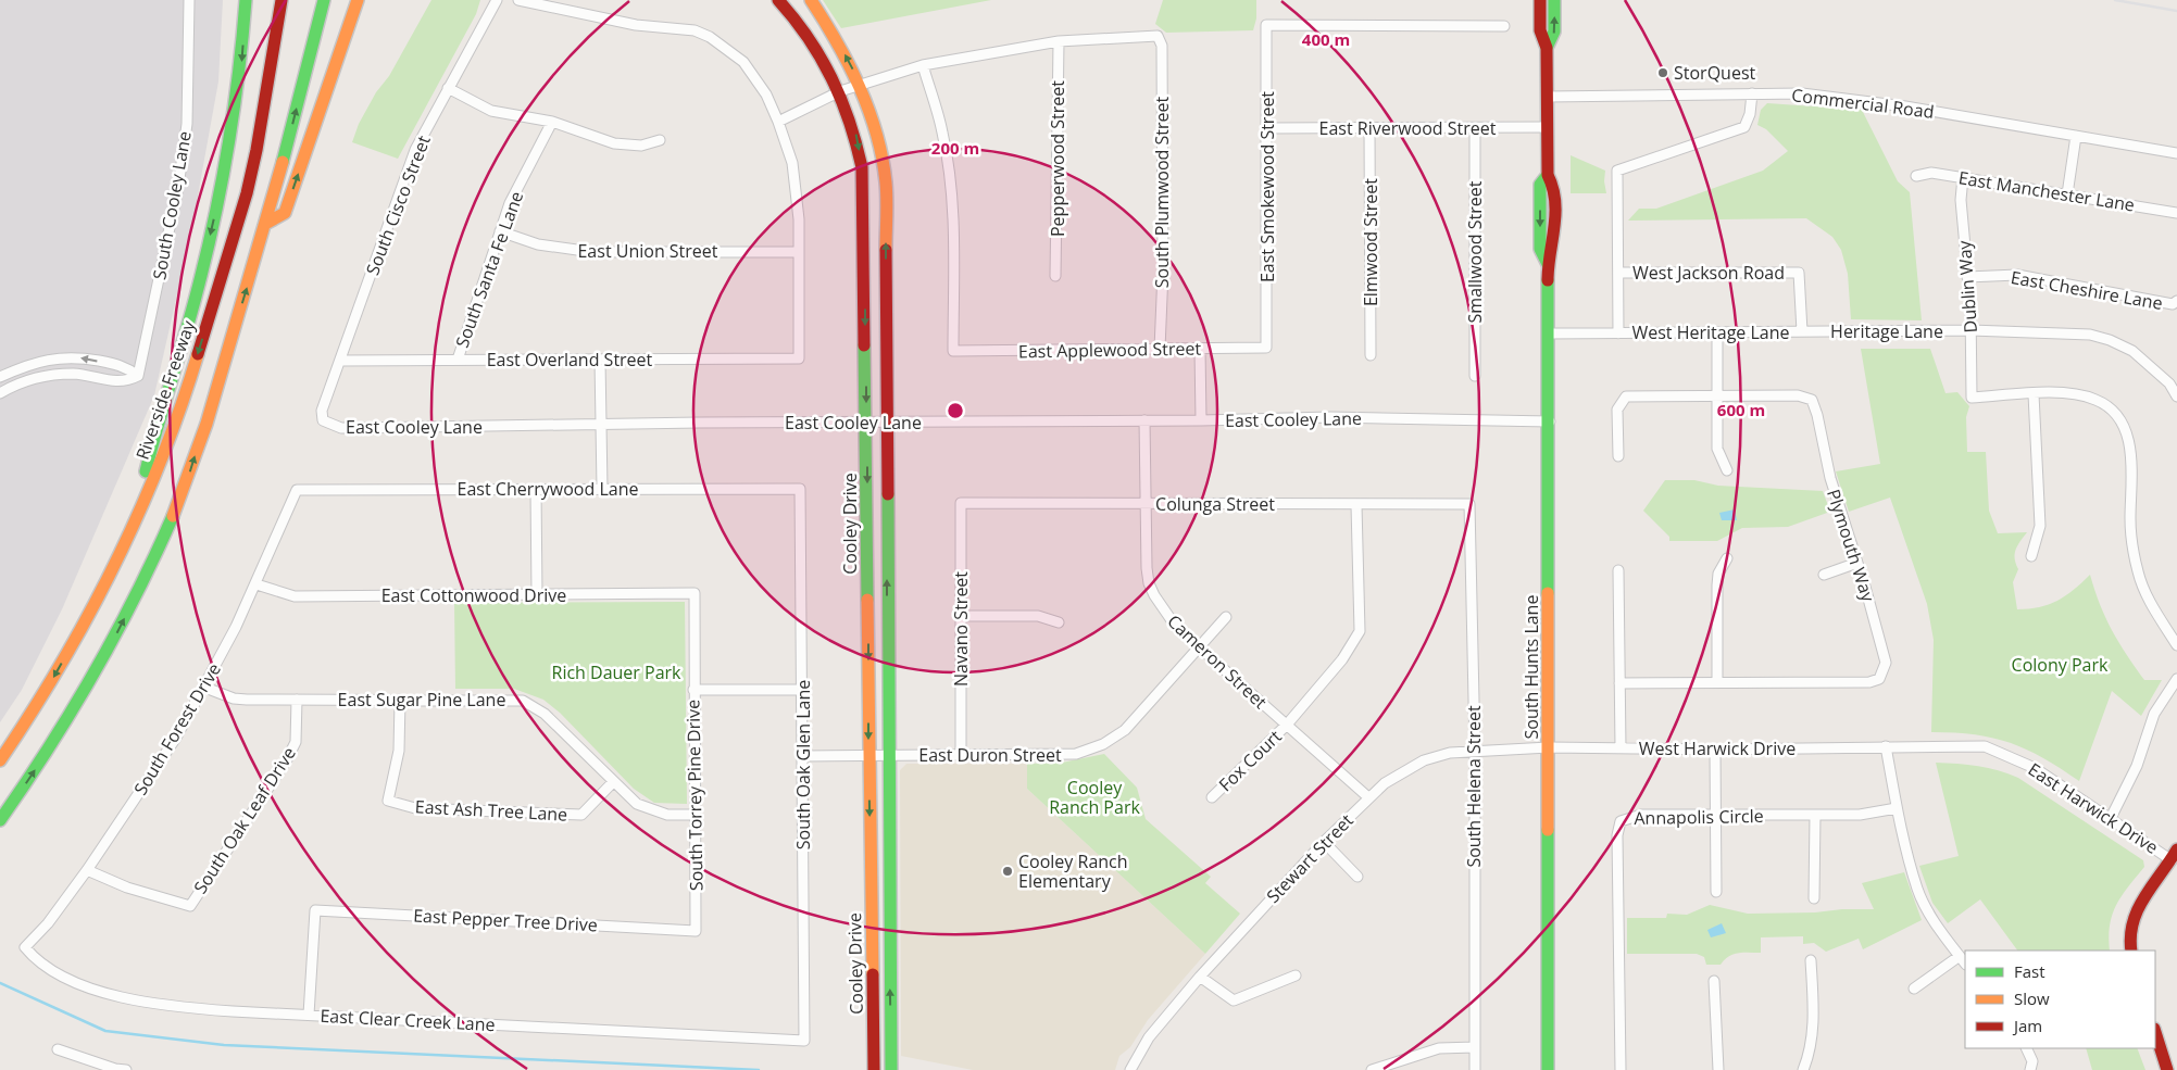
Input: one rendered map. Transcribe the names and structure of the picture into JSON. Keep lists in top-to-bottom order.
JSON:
{
  "streets": {
    "main road": ["Riverside Freeway", "Cooley Drive", "South Hunts Lane"],
    "street": [
      "Commercial Road",
      "East Riverwood Street",
      "Pepperwood Street",
      "East Smokewood Street",
      "East Manchester Lane",
      "South Plumwood Street",
      "South Cooley Lane",
      "South Cisco Street",
      "Elmwood Street",
      "East Union Street",
      "Smallwood Street",
      "South Santa Fe Lane",
      "West Jackson Road",
      "Dublin Way",
      "East Cheshire Lane",
      "Heritage Lane",
      "West Heritage Lane",
      "East Applewood Street",
      "East Overland Street",
      "East Cooley Lane",
      "East Cherrywood Lane",
      "Colunga Street",
      "Plymouth Way",
      "East Cottonwood Drive",
      "Navano Street",
      "Cameron Street",
      "East Sugar Pine Lane",
      "South Forest Drive",
      "West Harwick Drive",
      "East Duron Street",
      "Fox Court",
      "South Oak Glen Lane",
      "South Helena Street",
      "South Torrey Pine Drive",
      "East Harwick Drive",
      "East Ash Tree Lane",
      "Annapolis Circle",
      "South Oak Leaf Drive",
      "Stewart Street",
      "East Pepper Tree Drive",
      "East Clear Creek Lane"
    ]
  },
  "crossings": [
    ["Commercial Road", "South Hunts Lane"],
    ["East Riverwood Street", "East Smokewood Street"],
    ["East Riverwood Street", "Elmwood Street"],
    ["East Riverwood Street", "Smallwood Street"],
    ["East Riverwood Street", "South Hunts Lane"],
    ["Pepperwood Street", "South Plumwood Street"],
    ["East Smokewood Street", "East Applewood Street"],
    ["East Manchester Lane", "Dublin Way"],
    ["South Plumwood Street", "East Applewood Street"],
    ["South Cisco Street", "East Overland Street"],
    ["South Cisco Street", "East Cooley Lane"],
    ["East Union Street", "South Santa Fe Lane"],
    ["East Union Street", "East Overland Street"],
    ["South Santa Fe Lane", "East Overland Street"],
    ["West Jackson Road", "Heritage Lane"],
    ["West Jackson Road", "West Heritage Lane"],
    ["Dublin Way", "East Cheshire Lane"],
    ["Dublin Way", "Heritage Lane"],
    ["Heritage Lane", "West Heritage Lane"],
    ["East Cooley Lane", "Cooley Drive"],
    ["East Cooley Lane", "Cameron Street"],
    ["East Cooley Lane", "South Hunts Lane"],
    ["East Cherrywood Lane", "South Forest Drive"],
    ["East Cherrywood Lane", "South Oak Glen Lane"],
    ["Colunga Street", "Navano Street"],
    ["Colunga Street", "Cameron Street"],
    ["Colunga Street", "Fox Court"],
    ["Colunga Street", "South Helena Street"],
    ["Cooley Drive", "East Duron Street"],
    ["East Cottonwood Drive", "South Forest Drive"],
    ["East Cottonwood Drive", "South Torrey Pine Drive"],
    ["Navano Street", "East Duron Street"],
    ["Cameron Street", "East Duron Street"],
    ["Cameron Street", "Fox Court"],
    ["Cameron Street", "Stewart Street"],
    ["South Hunts Lane", "West Harwick Drive"],
    ["South Hunts Lane", "Stewart Street"],
    ["East Sugar Pine Lane", "South Forest Drive"],
    ["East Sugar Pine Lane", "South Torrey Pine Drive"],
    ["East Sugar Pine Lane", "East Ash Tree Lane"],
    ["East Sugar Pine Lane", "South Oak Leaf Drive"],
    ["South Forest Drive", "South Oak Leaf Drive"],
    ["South Forest Drive", "East Clear Creek Lane"],
    ["West Harwick Drive", "East Harwick Drive"],
    ["West Harwick Drive", "Stewart Street"],
    ["East Duron Street", "South Oak Glen Lane"],
    ["South Oak Glen Lane", "East Clear Creek Lane"],
    ["South Helena Street", "Stewart Street"],
    ["South Torrey Pine Drive", "East Pepper Tree Drive"],
    ["East Pepper Tree Drive", "East Clear Creek Lane"]
  ],
  "parks": ["Colony Park", "Rich Dauer Park", "Cooley Ranch Park"],
  "places": ["StorQuest", "Cooley Ranch Elementary"],
  "legend": ["Fast", "Slow", "Jam"],
  "rings": ["400 m", "200 m", "600 m"]
}
